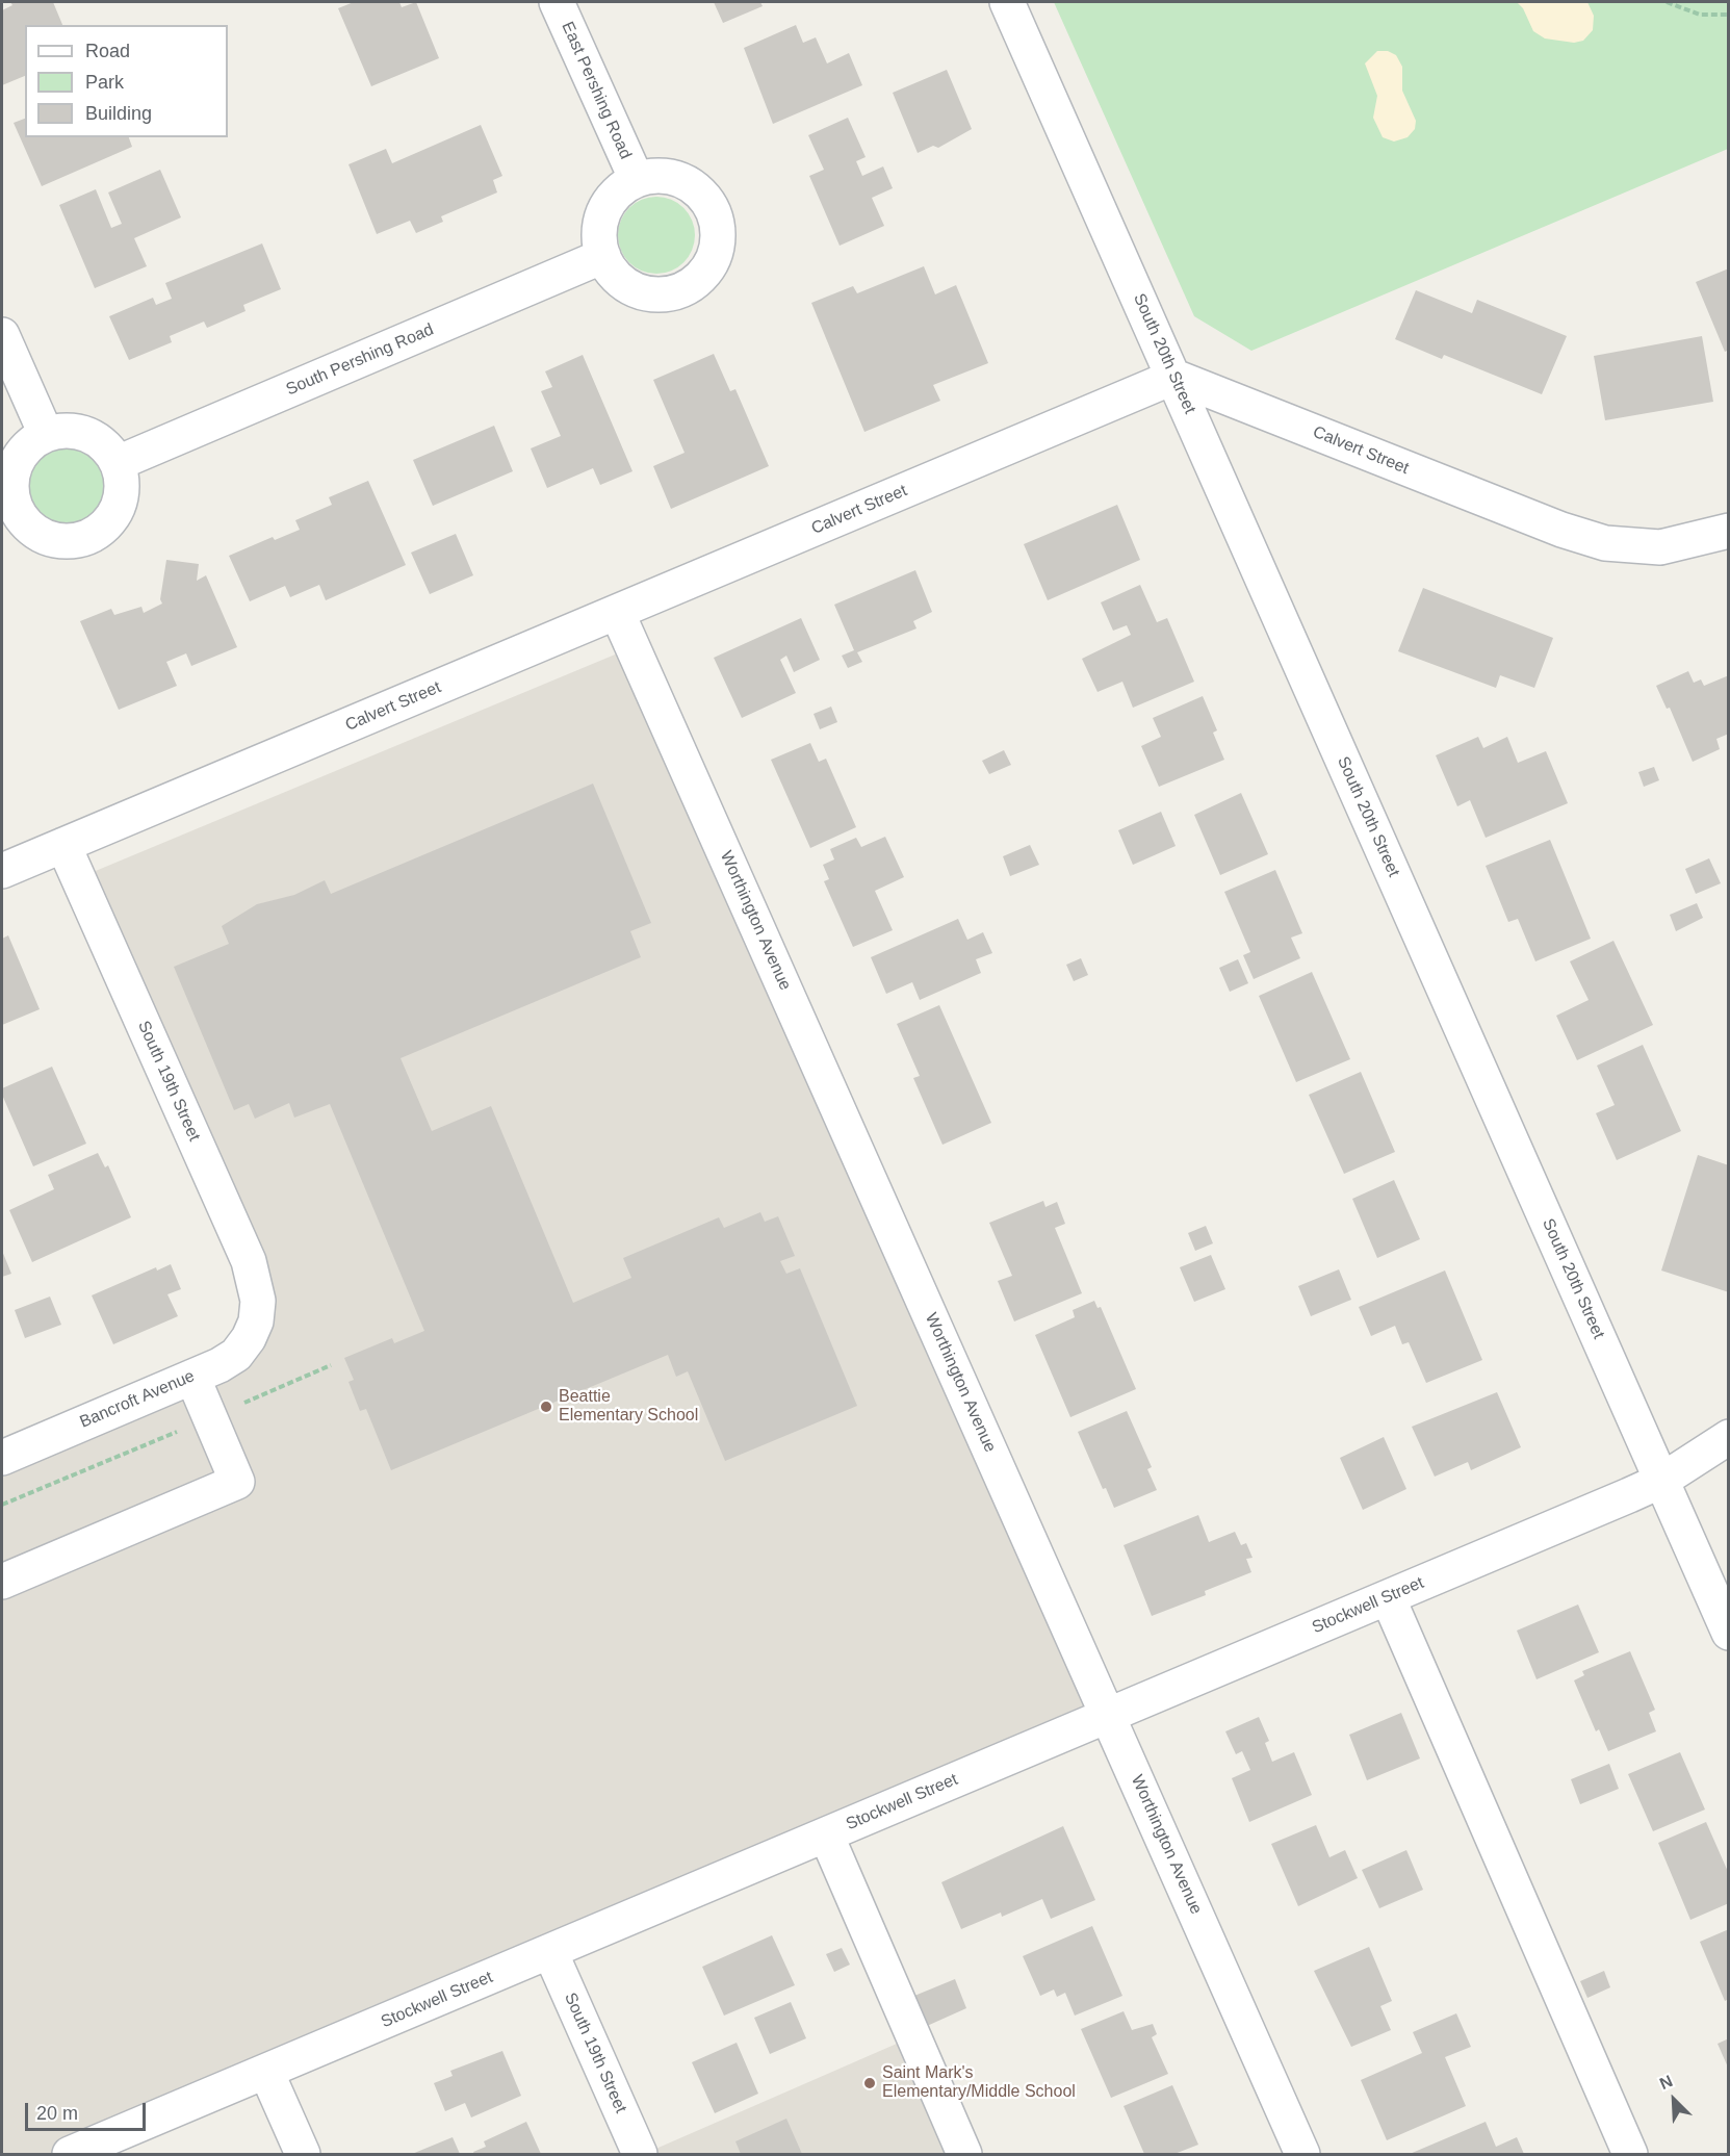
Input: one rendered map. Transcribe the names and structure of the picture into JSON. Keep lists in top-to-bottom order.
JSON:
{
  "streets": {
    "street": [
      "East Pershing Road",
      "South 20th Street",
      "South Pershing Road",
      "Calvert Street",
      "Worthington Avenue",
      "South 19th Street",
      "Bancroft Avenue",
      "Stockwell Street"
    ]
  },
  "crossings": [
    ["East Pershing Road", "South Pershing Road"],
    ["South 20th Street", "Calvert Street"],
    ["South 20th Street", "Stockwell Street"],
    ["Calvert Street", "Worthington Avenue"],
    ["Calvert Street", "South 19th Street"],
    ["Worthington Avenue", "Stockwell Street"],
    ["South 19th Street", "Bancroft Avenue"],
    ["South 19th Street", "Stockwell Street"]
  ],
  "places": ["Beattie Elementary School", "Saint Mark's Elementary/Middle School"],
  "legend": ["Road", "Park", "Building"],
  "scale_bar": "20 m",
  "north": "top left"
}
